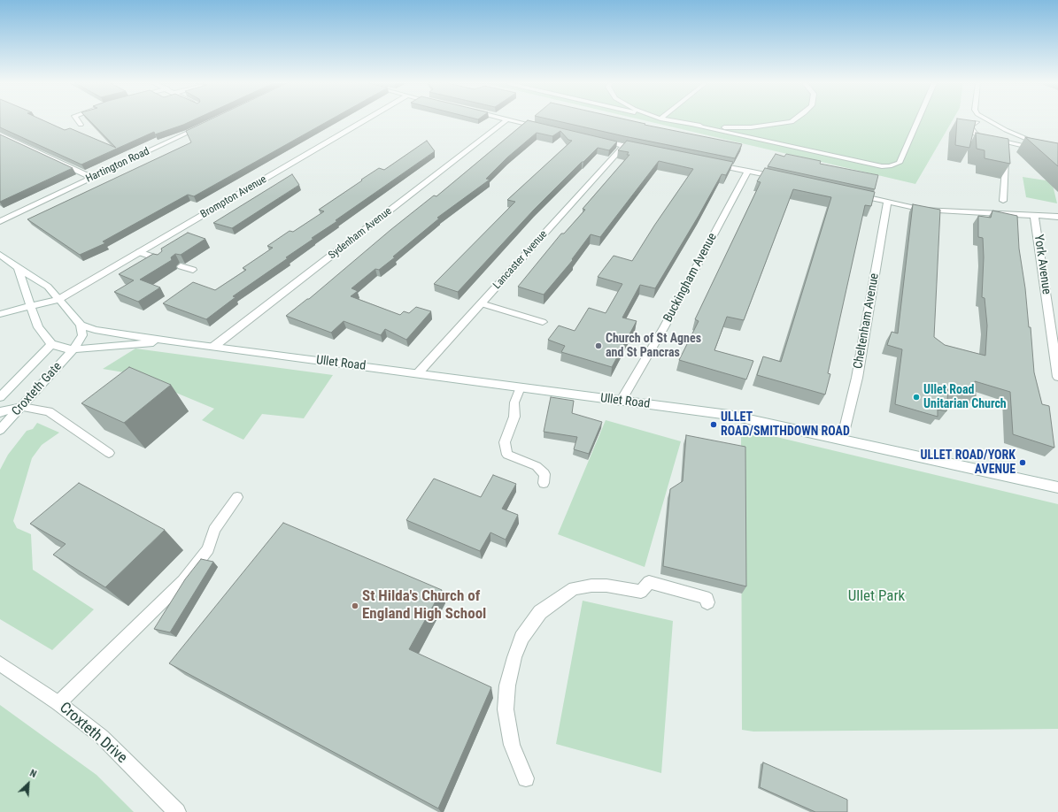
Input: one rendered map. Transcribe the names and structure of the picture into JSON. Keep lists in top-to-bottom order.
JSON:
{
  "streets": {
    "street": [
      "Hartington Road",
      "Brompton Avenue",
      "Sydenham Avenue",
      "Lancaster Avenue",
      "York Avenue",
      "Buckingham Avenue",
      "Cheltenham Avenue",
      "Ullet Road",
      "Croxteth Gate",
      "Croxteth Drive"
    ]
  },
  "crossings": [
    ["Sydenham Avenue", "Ullet Road"],
    ["Lancaster Avenue", "Ullet Road"],
    ["Buckingham Avenue", "Ullet Road"],
    ["Cheltenham Avenue", "Ullet Road"],
    ["Ullet Road", "Croxteth Gate"]
  ],
  "parks": ["Ullet Park"],
  "places": [
    "Church of St Agnes and St Pancras",
    "Ullet Road Unitarian Church",
    "ULLET ROAD/SMITHDOWN ROAD",
    "ULLET ROAD/YORK AVENUE",
    "St Hilda's Church of England High School"
  ],
  "north": "top right"
}
